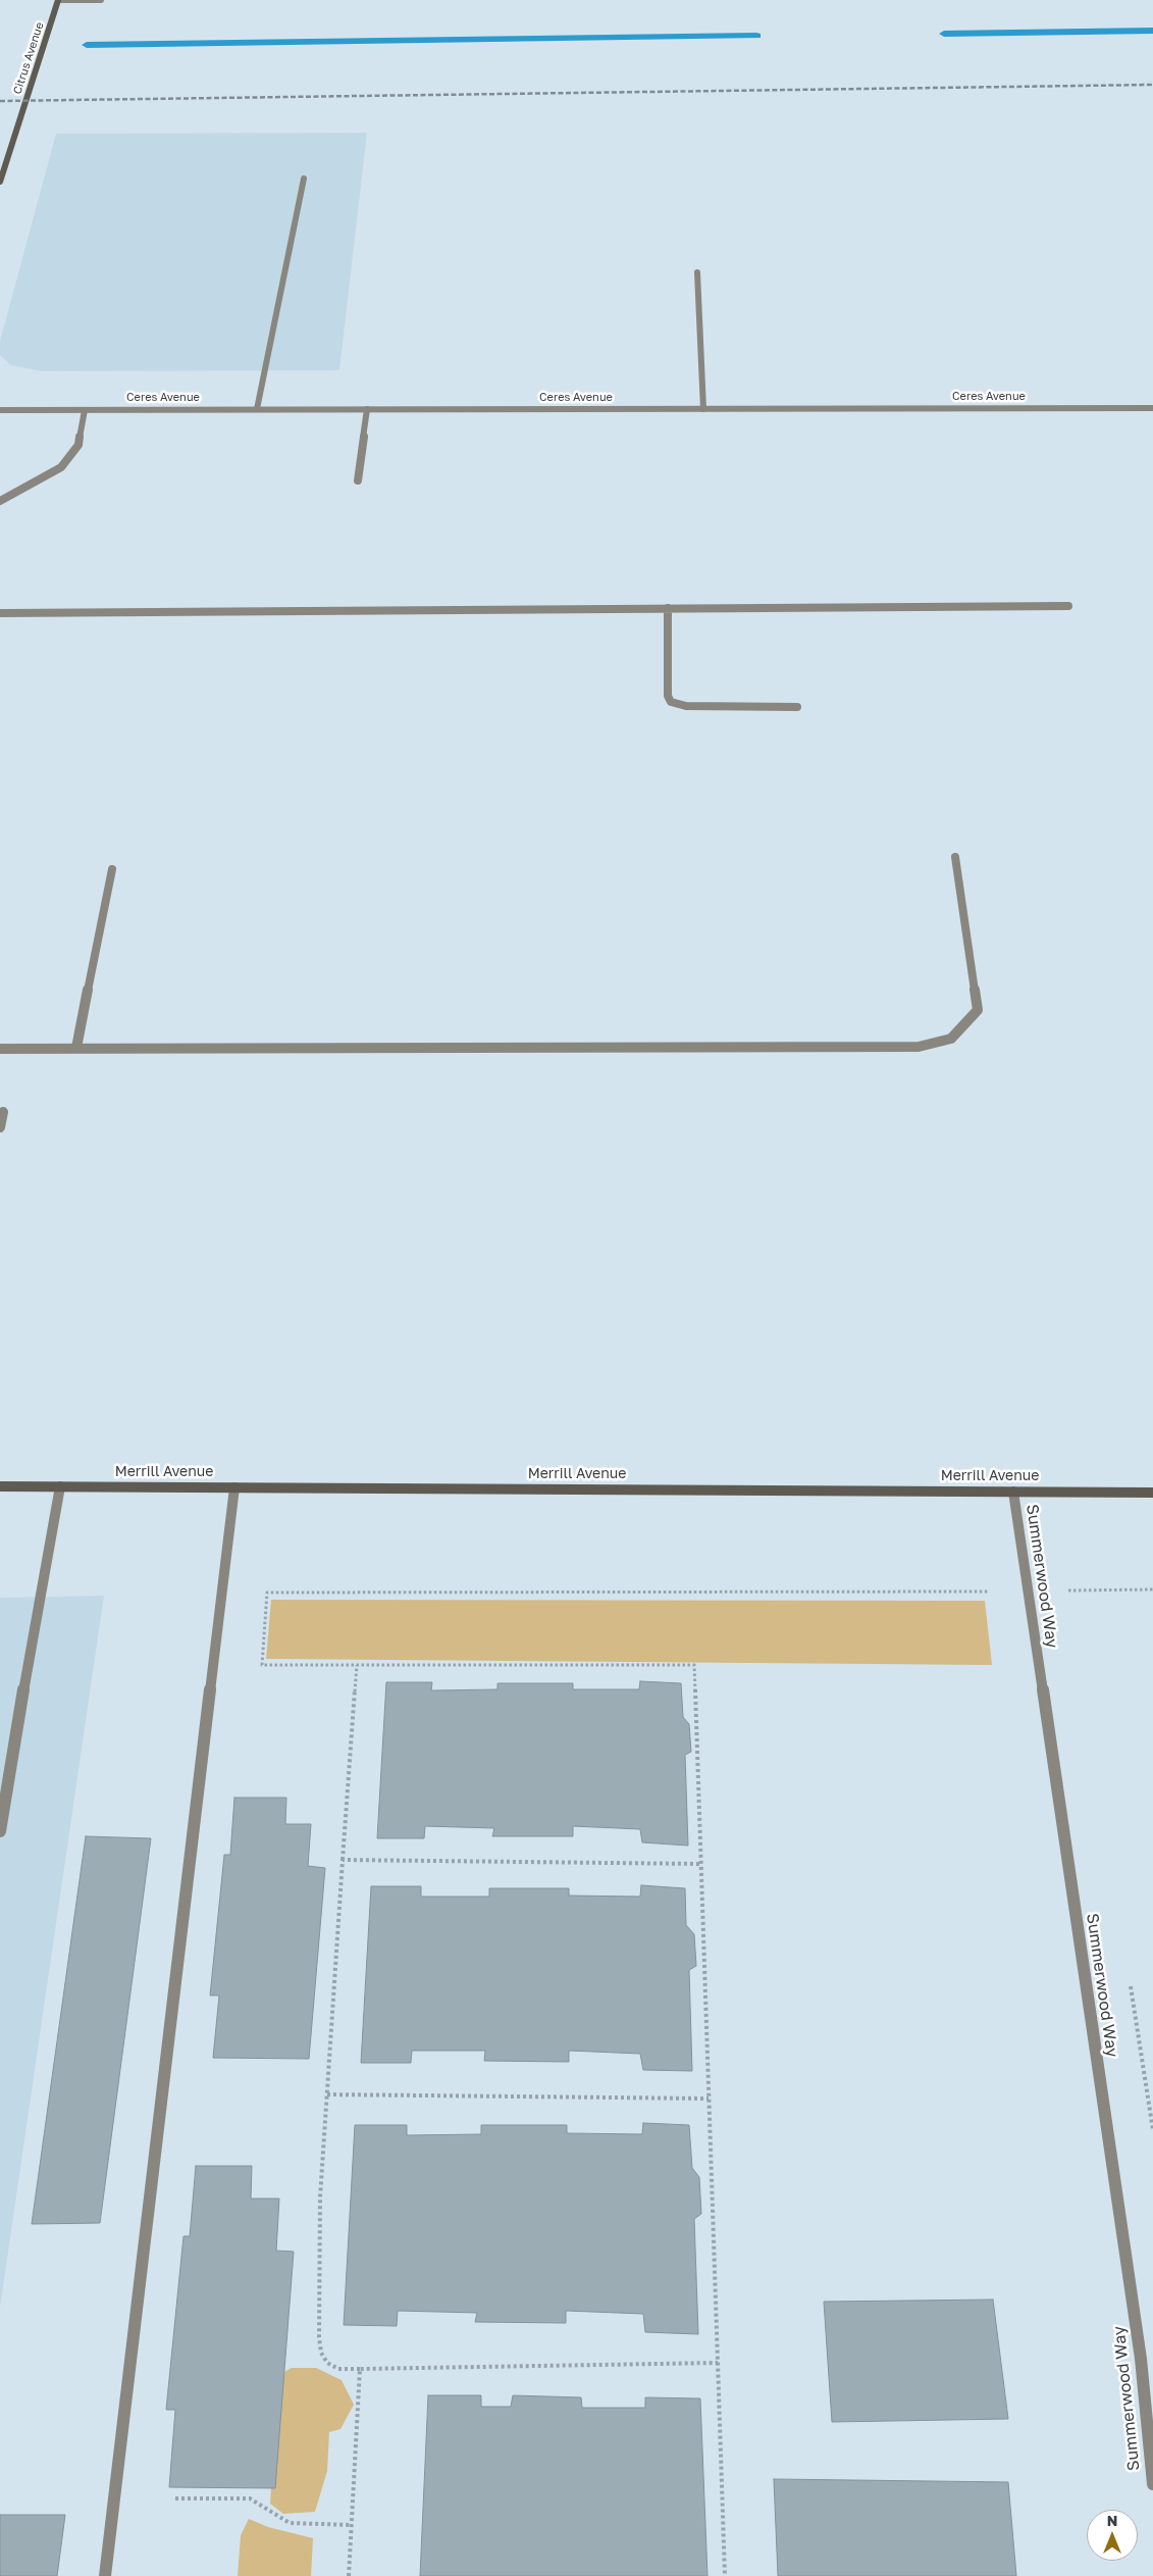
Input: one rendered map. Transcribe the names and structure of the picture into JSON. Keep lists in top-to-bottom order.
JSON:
{
  "streets": {
    "main road": ["Citrus Avenue", "Merrill Avenue"],
    "street": ["Ceres Avenue", "Summerwood Way"]
  },
  "crossings": [
    ["Merrill Avenue", "Summerwood Way"]
  ],
  "north": "top"
}
